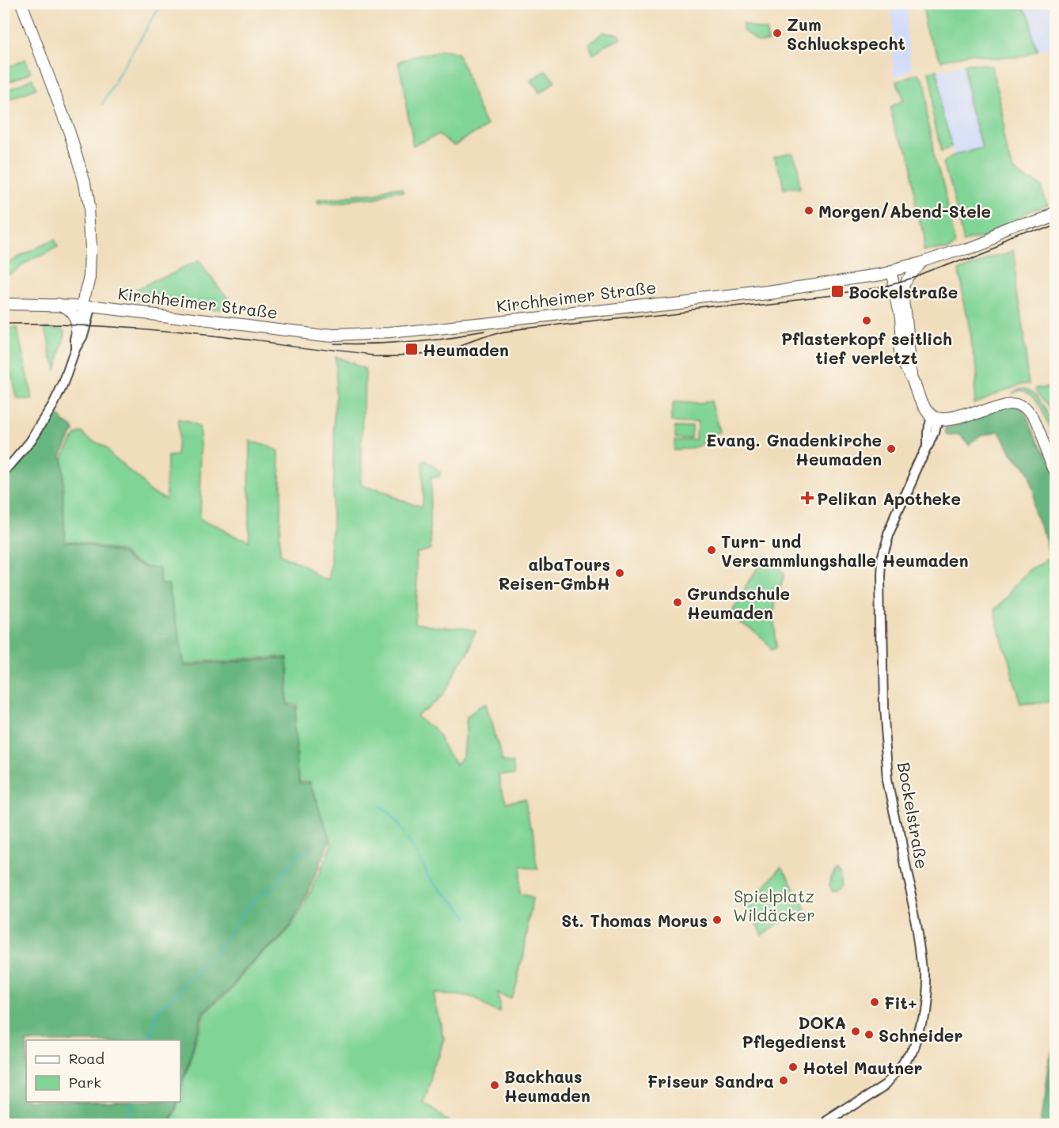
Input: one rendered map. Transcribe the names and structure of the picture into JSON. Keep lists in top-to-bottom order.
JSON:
{
  "streets": {
    "main road": ["Kirchheimer Straße"],
    "street": ["Bockelstraße"]
  },
  "parks": ["Spielplatz Wildäcker"],
  "places": {
    "other": [
      "Zum Schluckspecht",
      "Morgen/Abend-Stele",
      "Pflasterkopf seitlich tief verletzt",
      "Evang. Gnadenkirche Heumaden",
      "Turn- und Versammlungshalle Heumaden",
      "albaTours Reisen-GmbH",
      "Grundschule Heumaden",
      "St. Thomas Morus",
      "Fit+",
      "DOKA Pflegedienst",
      "Schneider",
      "Hotel Mautner",
      "Friseur Sandra",
      "Backhaus Heumaden"
    ],
    "transit": ["Bockelstraße", "Heumaden"],
    "health": ["Pelikan Apotheke"]
  },
  "legend": ["Road", "Park"]
}
